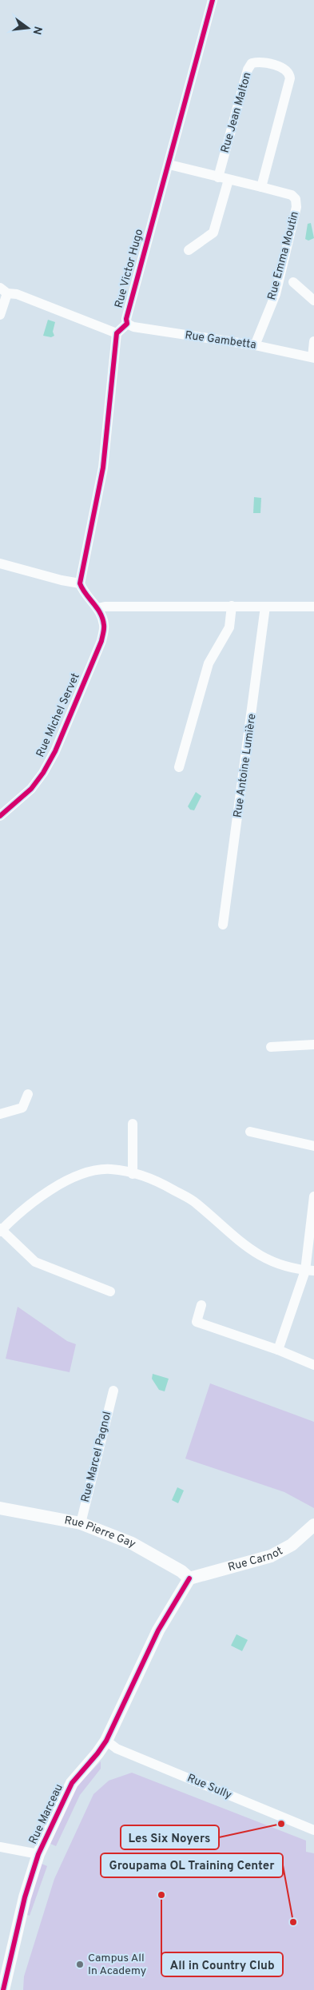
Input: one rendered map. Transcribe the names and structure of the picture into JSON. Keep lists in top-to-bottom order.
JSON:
{
  "streets": {
    "street": [
      "Rue Jean Malton",
      "Rue Emma Moutin",
      "Rue Victor Hugo",
      "Rue Gambetta",
      "Rue Michel Servet",
      "Rue Antoine Lumière",
      "Rue Marcel Pagnol",
      "Rue Pierre Gay",
      "Rue Carnot",
      "Rue Sully",
      "Rue Marceau"
    ]
  },
  "crossings": [
    ["Rue Jean Malton", "Rue Emma Moutin"],
    ["Rue Emma Moutin", "Rue Victor Hugo"],
    ["Rue Emma Moutin", "Rue Gambetta"],
    ["Rue Victor Hugo", "Rue Gambetta"],
    ["Rue Marcel Pagnol", "Rue Pierre Gay"],
    ["Rue Pierre Gay", "Rue Carnot"],
    ["Rue Pierre Gay", "Rue Marceau"],
    ["Rue Carnot", "Rue Marceau"],
    ["Rue Sully", "Rue Marceau"]
  ],
  "places": [
    "Les Six Noyers",
    "All in Country Club",
    "Groupama OL Training Center",
    "Campus All In Academy"
  ],
  "north": "right"
}
